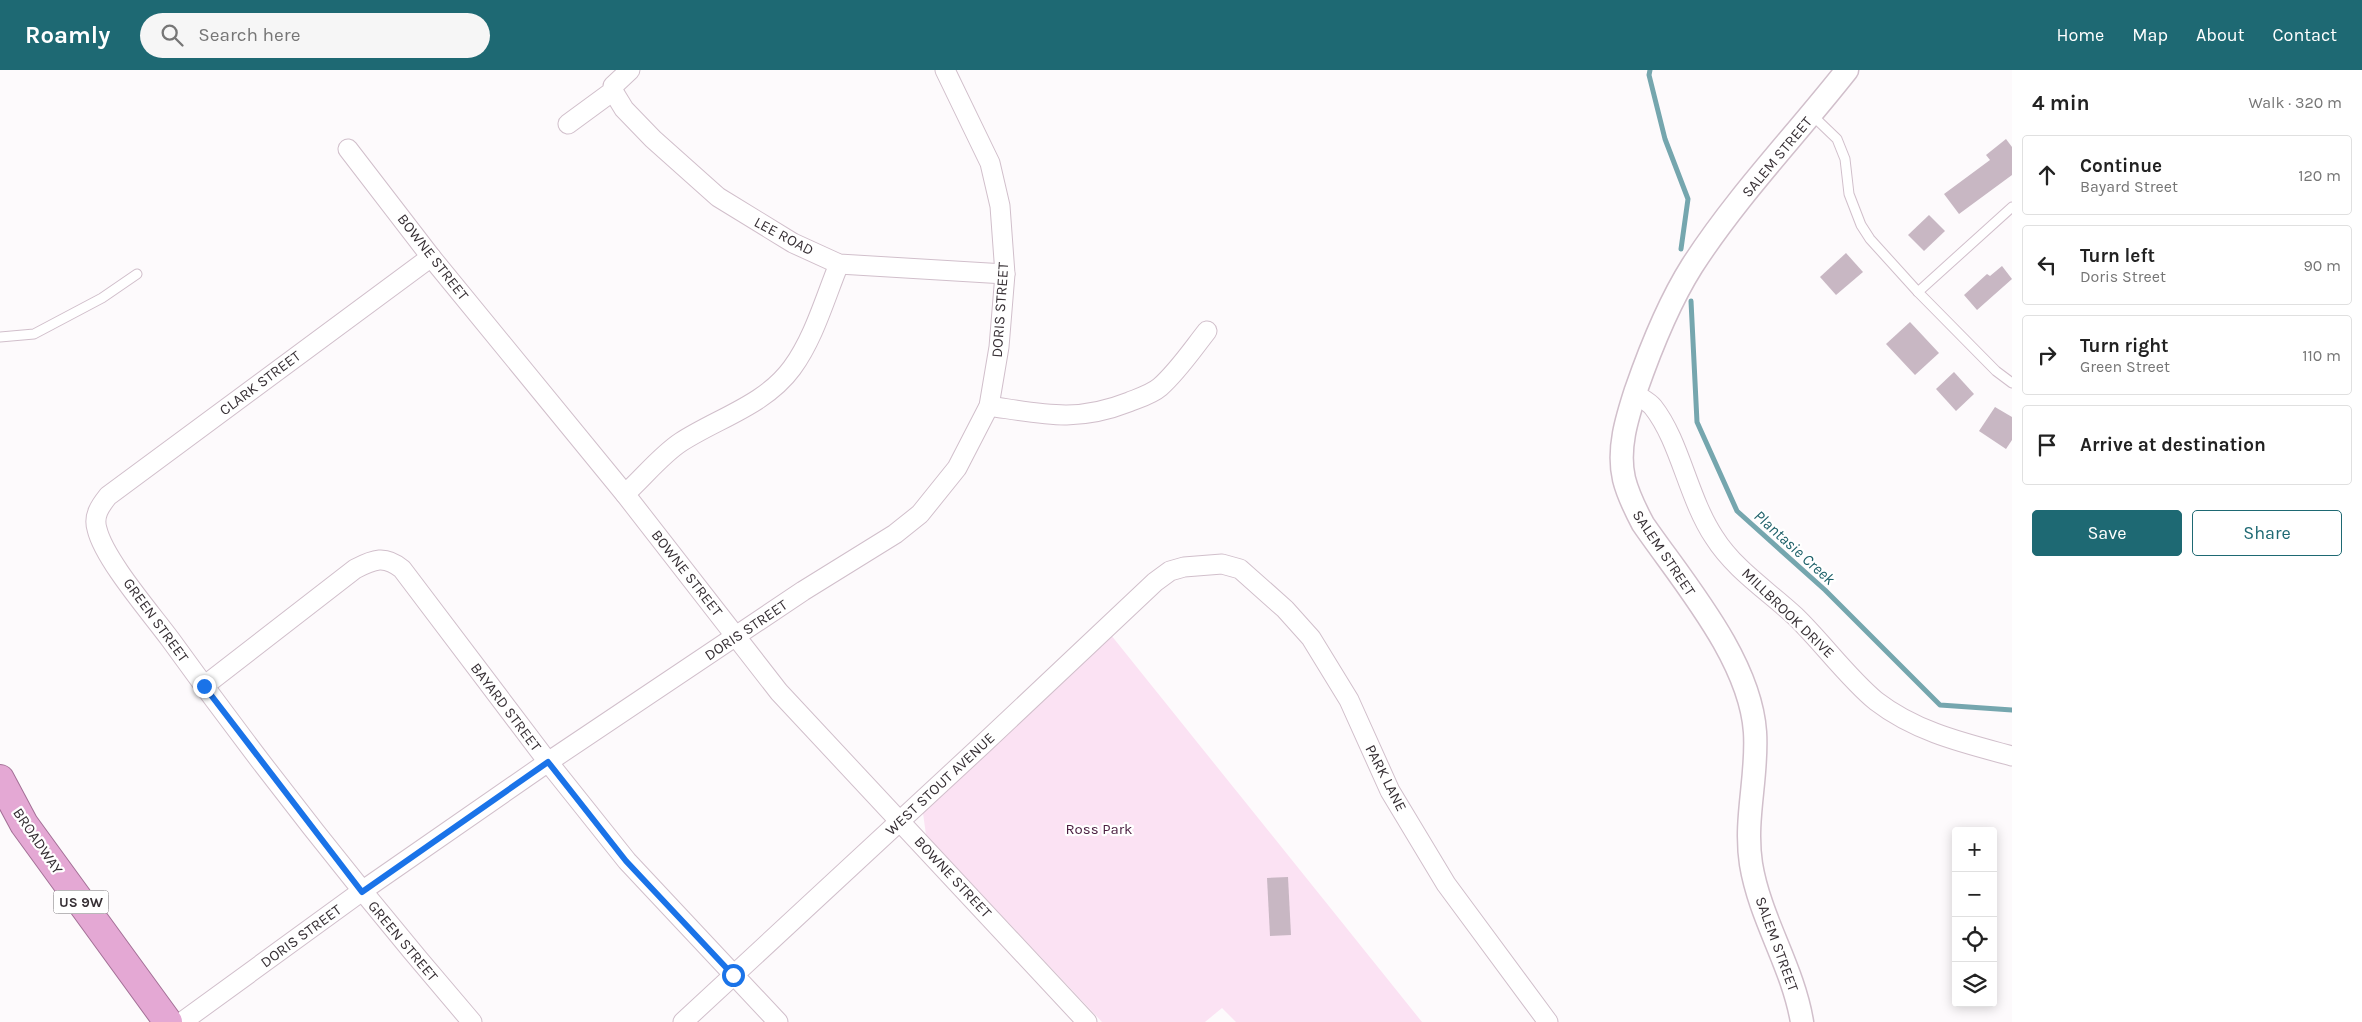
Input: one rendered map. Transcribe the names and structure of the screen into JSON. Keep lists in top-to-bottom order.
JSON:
{
  "streets": {
    "highway": ["BROADWAY", "US 9W"],
    "street": [
      "SALEM STREET",
      "LEE ROAD",
      "BOWNE STREET",
      "DORIS STREET",
      "CLARK STREET",
      "MILLBROOK DRIVE",
      "GREEN STREET",
      "BAYARD STREET",
      "PARK LANE",
      "WEST STOUT AVENUE"
    ]
  },
  "crossings": [
    ["SALEM STREET", "MILLBROOK DRIVE"],
    ["LEE ROAD", "DORIS STREET"],
    ["BOWNE STREET", "DORIS STREET"],
    ["BOWNE STREET", "CLARK STREET"],
    ["BOWNE STREET", "WEST STOUT AVENUE"],
    ["DORIS STREET", "GREEN STREET"],
    ["DORIS STREET", "BAYARD STREET"],
    ["CLARK STREET", "GREEN STREET"],
    ["GREEN STREET", "BAYARD STREET"],
    ["BAYARD STREET", "WEST STOUT AVENUE"],
    ["PARK LANE", "WEST STOUT AVENUE"]
  ],
  "water": ["Plantasie Creek"],
  "parks": ["Ross Park"],
  "page": {
    "header": "Roamly",
    "search": "Search here",
    "nav": [
      "Home",
      "Map",
      "About",
      "Contact"
    ],
    "heading": ["4 min", "Walk · 320 m"],
    "list": [
      ["Continue", "Bayard Street", "120 m"],
      ["Turn left", "Doris Street", "90 m"],
      ["Turn right", "Green Street", "110 m"],
      "Arrive at destination"
    ],
    "buttons": ["Save", "Share"],
    "map_buttons": ["+", "−"]
  }
}
